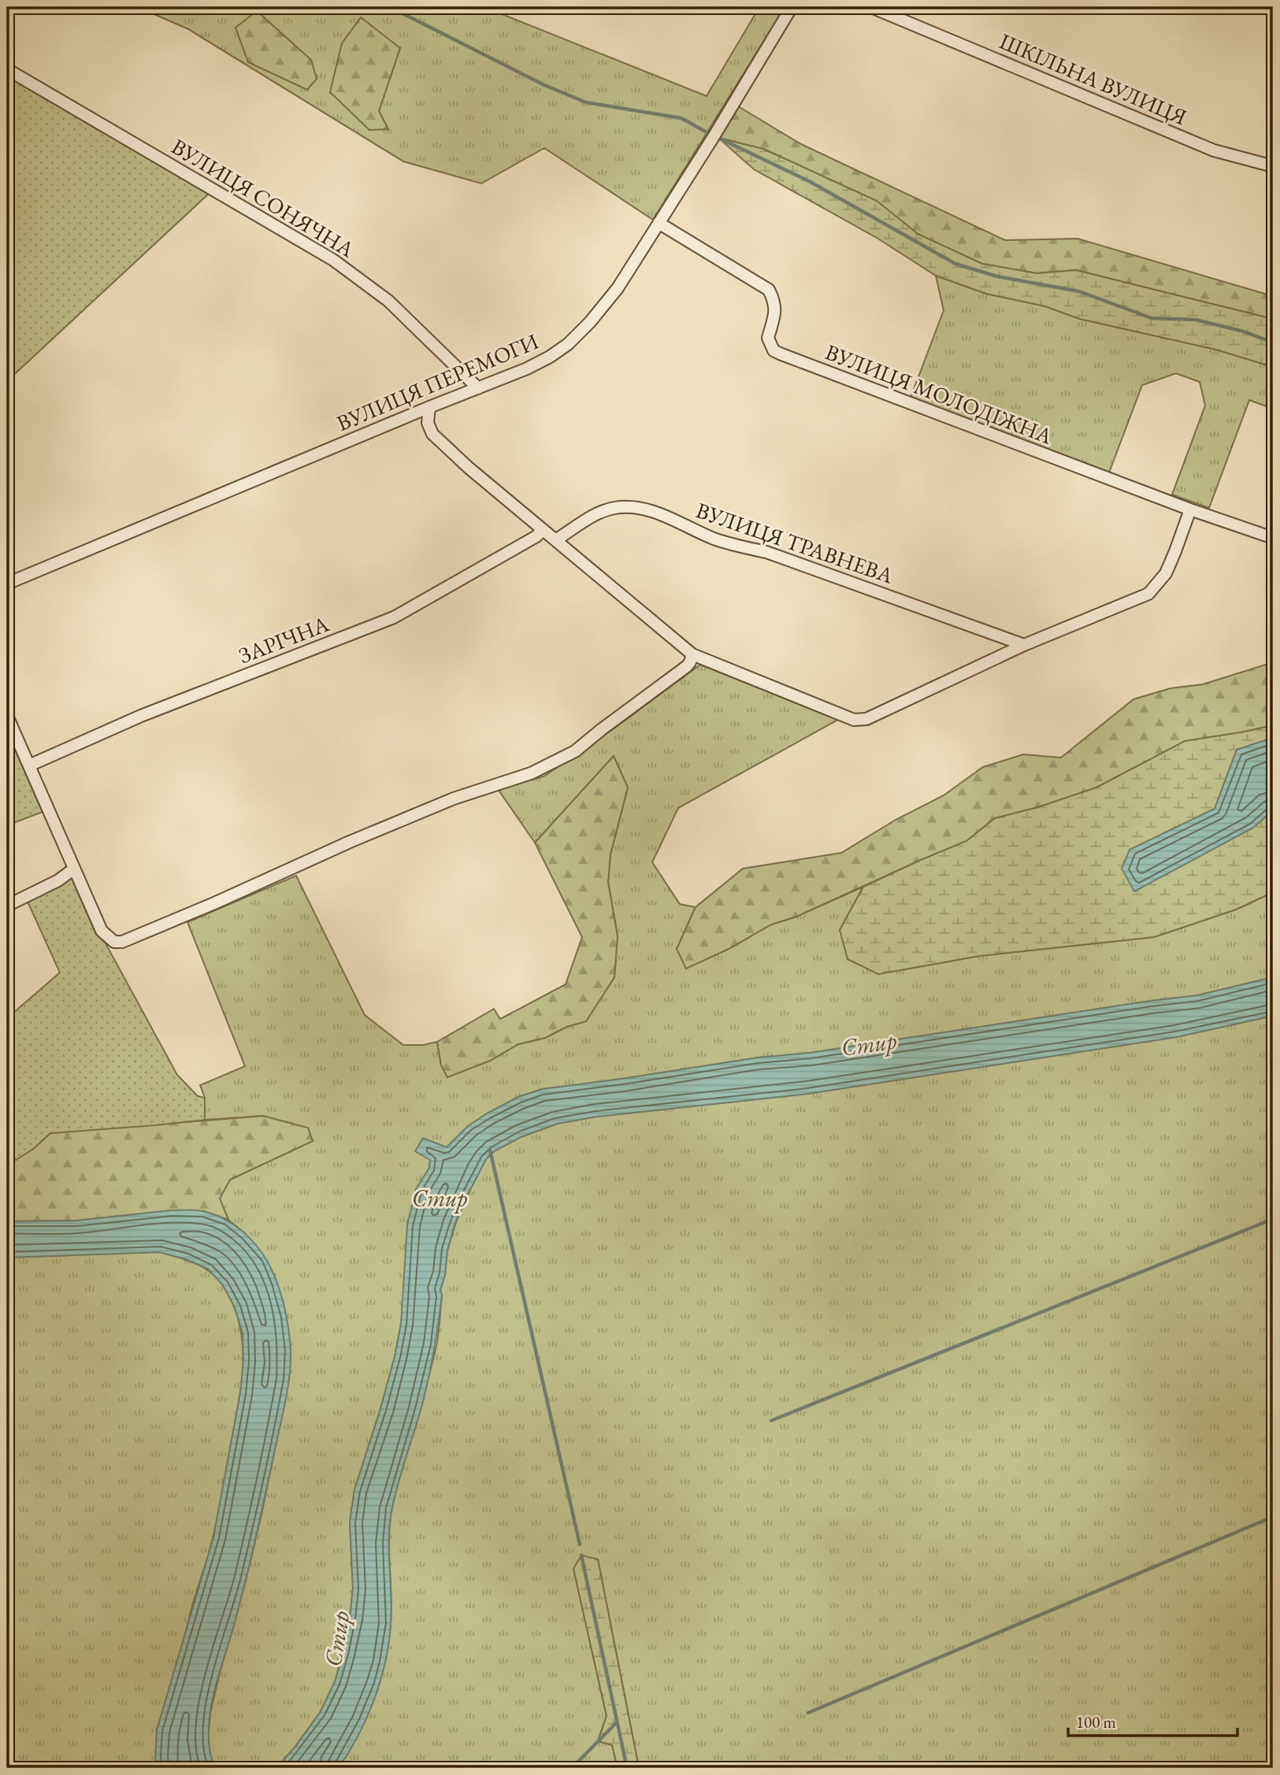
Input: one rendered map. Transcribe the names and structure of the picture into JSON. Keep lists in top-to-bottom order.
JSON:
{
  "streets": {
    "street": [
      "ШКІЛЬНА ВУЛИЦЯ",
      "ВУЛИЦЯ СОНЯЧНА",
      "ВУЛИЦЯ ПЕРЕМОГИ",
      "ВУЛИЦЯ МОЛОДІЖНА",
      "ВУЛИЦЯ ТРАВНЕВА",
      "ЗАРІЧНА"
    ]
  },
  "crossings": [
    ["ВУЛИЦЯ СОНЯЧНА", "ВУЛИЦЯ ПЕРЕМОГИ"],
    ["ВУЛИЦЯ ПЕРЕМОГИ", "ВУЛИЦЯ МОЛОДІЖНА"]
  ],
  "water": ["Стир"],
  "scale_bar": "100 m"
}
